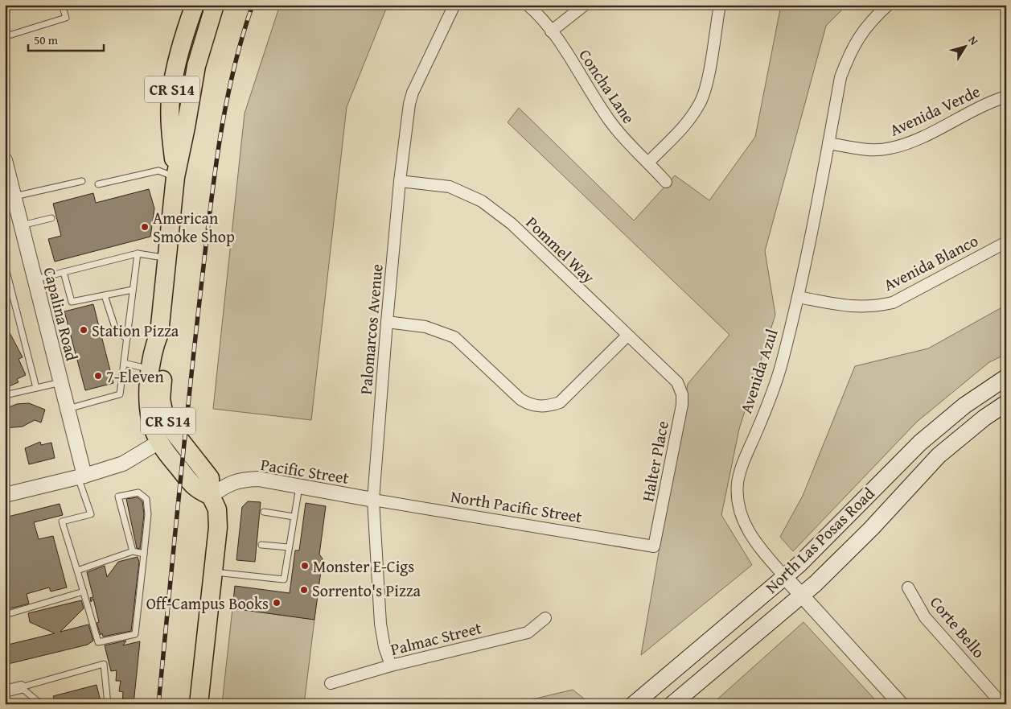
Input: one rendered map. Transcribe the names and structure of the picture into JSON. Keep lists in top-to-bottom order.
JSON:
{
  "streets": {
    "main road": ["CR S14", "North Las Posas Road"],
    "street": [
      "Concha Lane",
      "Avenida Verde",
      "Pommel Way",
      "Avenida Blanco",
      "Capalina Road",
      "Palomarcos Avenue",
      "Avenida Azul",
      "Halter Place",
      "Pacific Street",
      "North Pacific Street",
      "Corte Bello",
      "Palmac Street"
    ]
  },
  "crossings": [
    ["CR S14", "Pacific Street"],
    ["Avenida Verde", "Avenida Azul"],
    ["Pommel Way", "Palomarcos Avenue"],
    ["Pommel Way", "Halter Place"],
    ["Avenida Blanco", "Avenida Azul"],
    ["Palomarcos Avenue", "Pacific Street"],
    ["Palomarcos Avenue", "North Pacific Street"],
    ["Palomarcos Avenue", "Palmac Street"],
    ["Avenida Azul", "North Las Posas Road"],
    ["Halter Place", "North Pacific Street"],
    ["Pacific Street", "North Pacific Street"]
  ],
  "places": [
    "American Smoke Shop",
    "Station Pizza",
    "7-Eleven",
    "Monster E-Cigs",
    "Sorrento's Pizza",
    "Off-Campus Books"
  ],
  "scale_bar": "50 m",
  "north": "top right"
}
